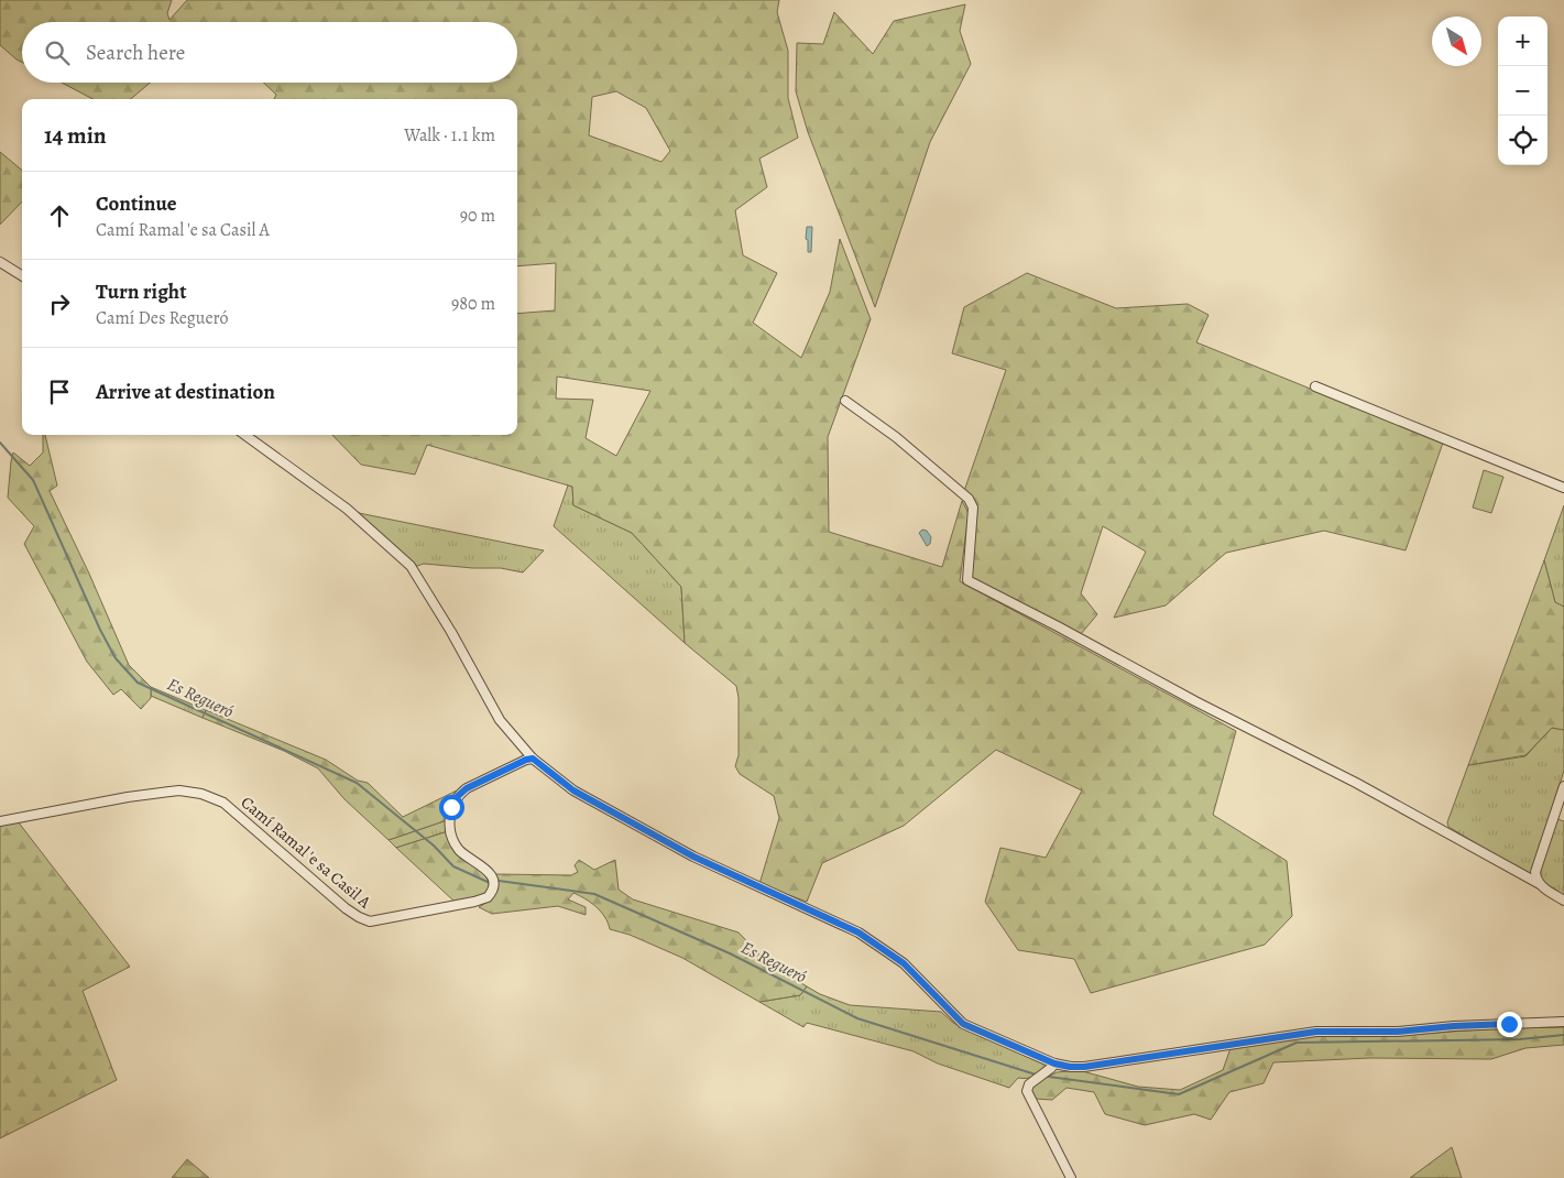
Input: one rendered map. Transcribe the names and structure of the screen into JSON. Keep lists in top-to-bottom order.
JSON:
{
  "streets": {
    "street": ["Camí Ramal 'e sa Casil A"]
  },
  "water": ["Es Regueró"],
  "north": "bottom right",
  "page": {
    "map_buttons": ["+", "−"],
    "search": "Search here",
    "heading": ["14 min", "Walk · 1.1 km"],
    "list": [
      ["Continue", "Camí Ramal 'e sa Casil A", "90 m"],
      ["Turn right", "Camí Des Regueró", "980 m"],
      "Arrive at destination"
    ]
  }
}
